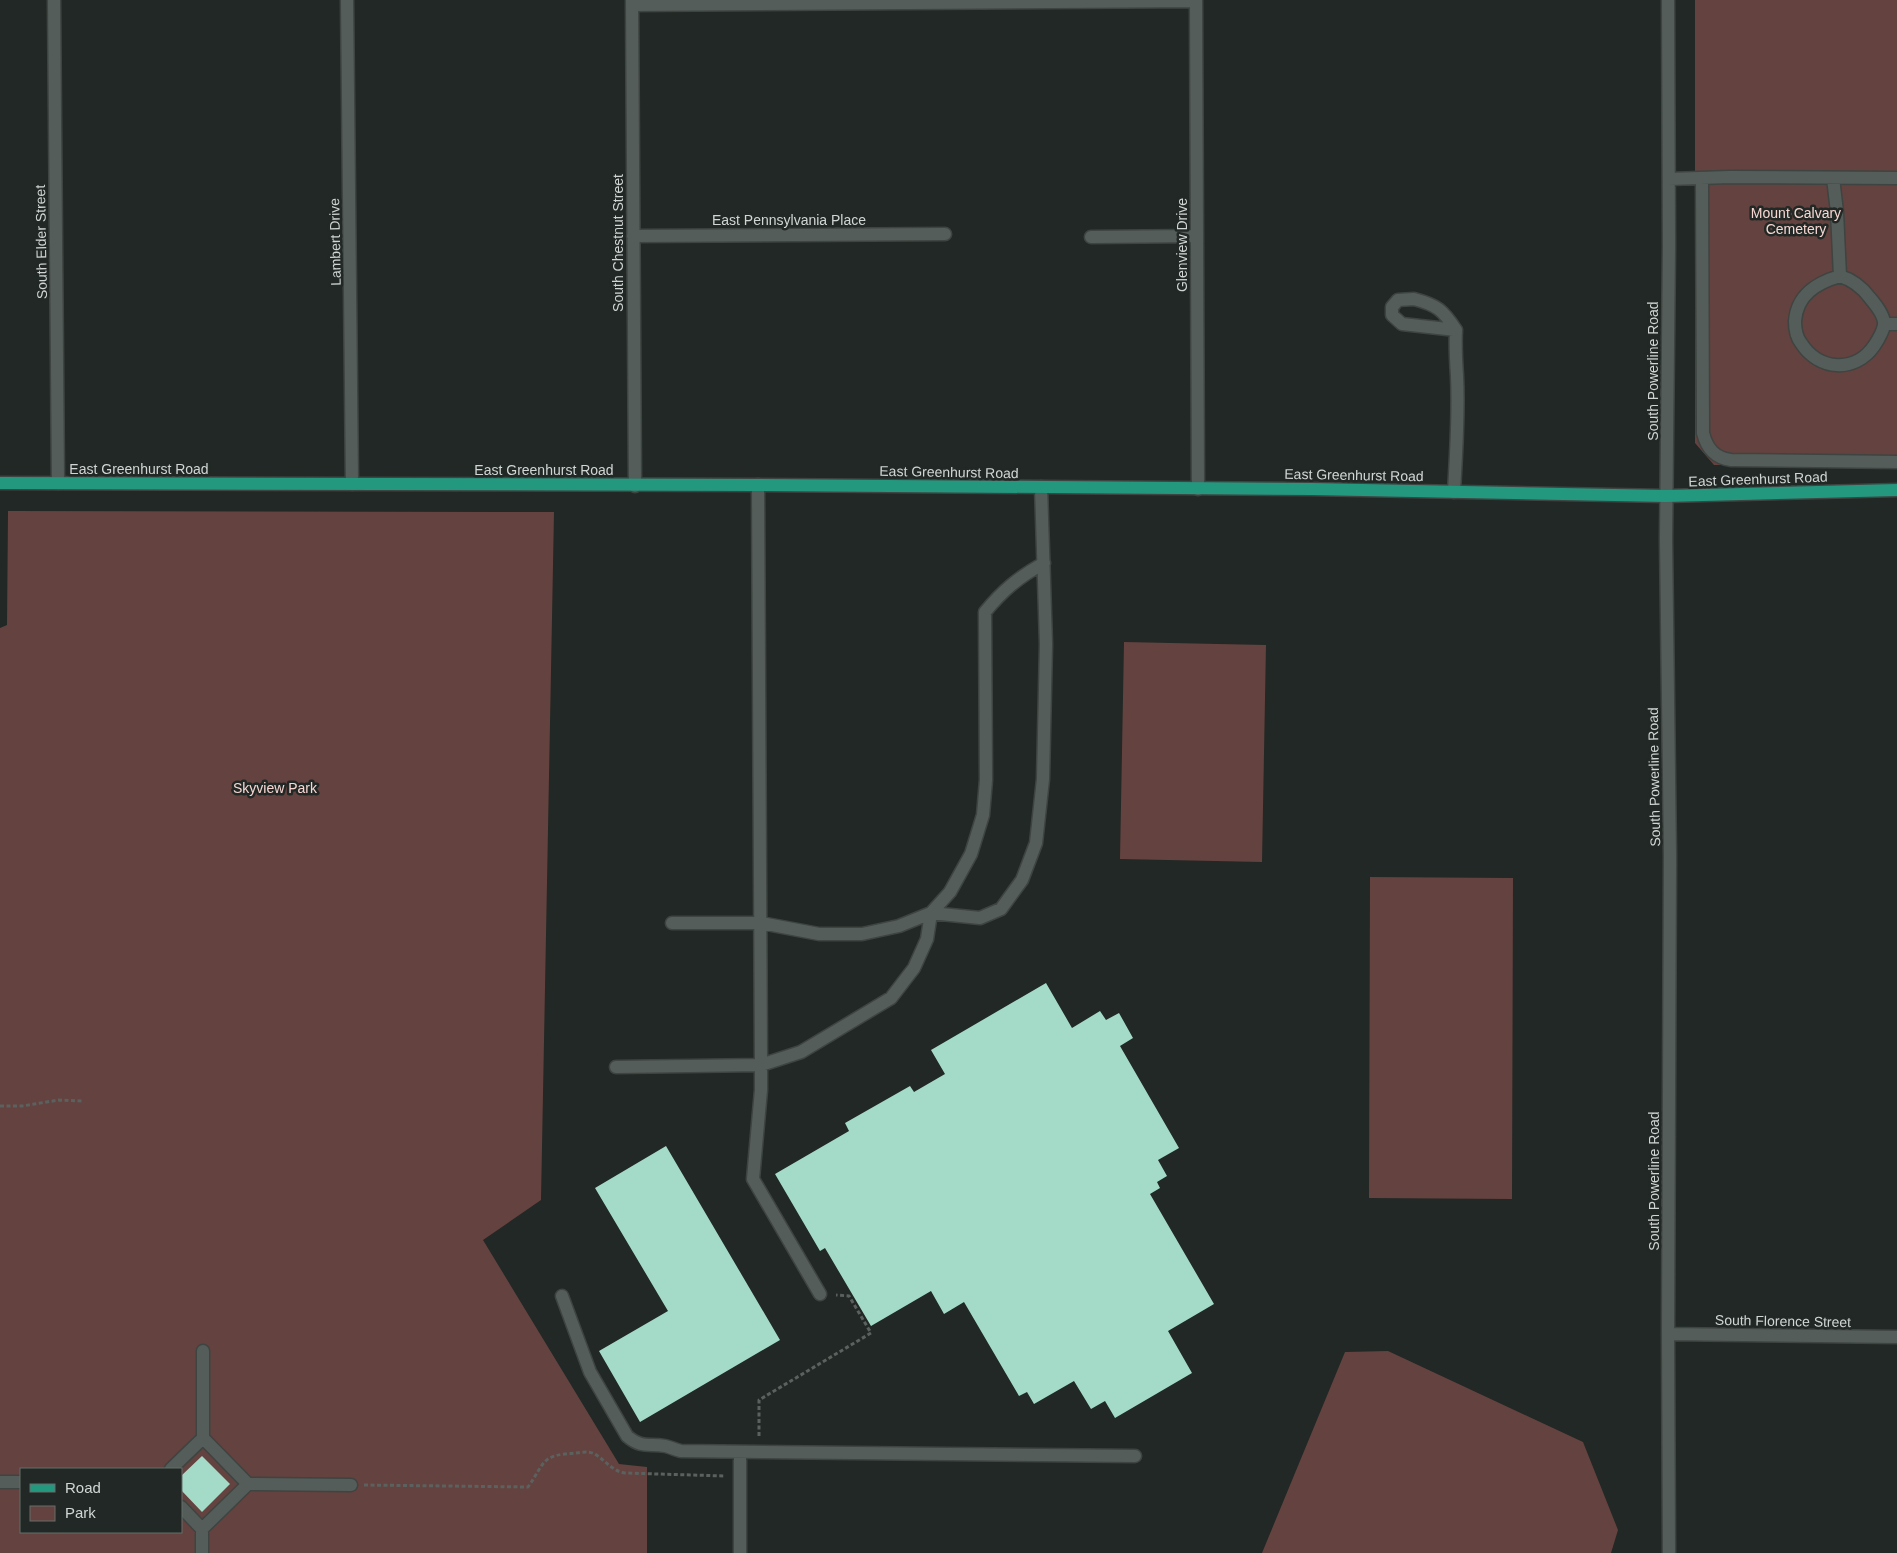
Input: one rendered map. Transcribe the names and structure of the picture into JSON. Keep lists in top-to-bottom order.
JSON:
{
  "streets": {
    "main road": ["East Greenhurst Road"],
    "street": [
      "East Pennsylvania Place",
      "South Elder Street",
      "Lambert Drive",
      "South Chestnut Street",
      "Glenview Drive",
      "South Powerline Road",
      "South Florence Street"
    ]
  },
  "crossings": [
    ["East Pennsylvania Place", "South Chestnut Street"],
    ["South Elder Street", "East Greenhurst Road"],
    ["Lambert Drive", "East Greenhurst Road"],
    ["South Chestnut Street", "East Greenhurst Road"],
    ["Glenview Drive", "East Greenhurst Road"],
    ["South Powerline Road", "East Greenhurst Road"],
    ["South Powerline Road", "South Florence Street"]
  ],
  "parks": ["Mount Calvary Cemetery", "Skyview Park"],
  "legend": ["Road", "Park"]
}
